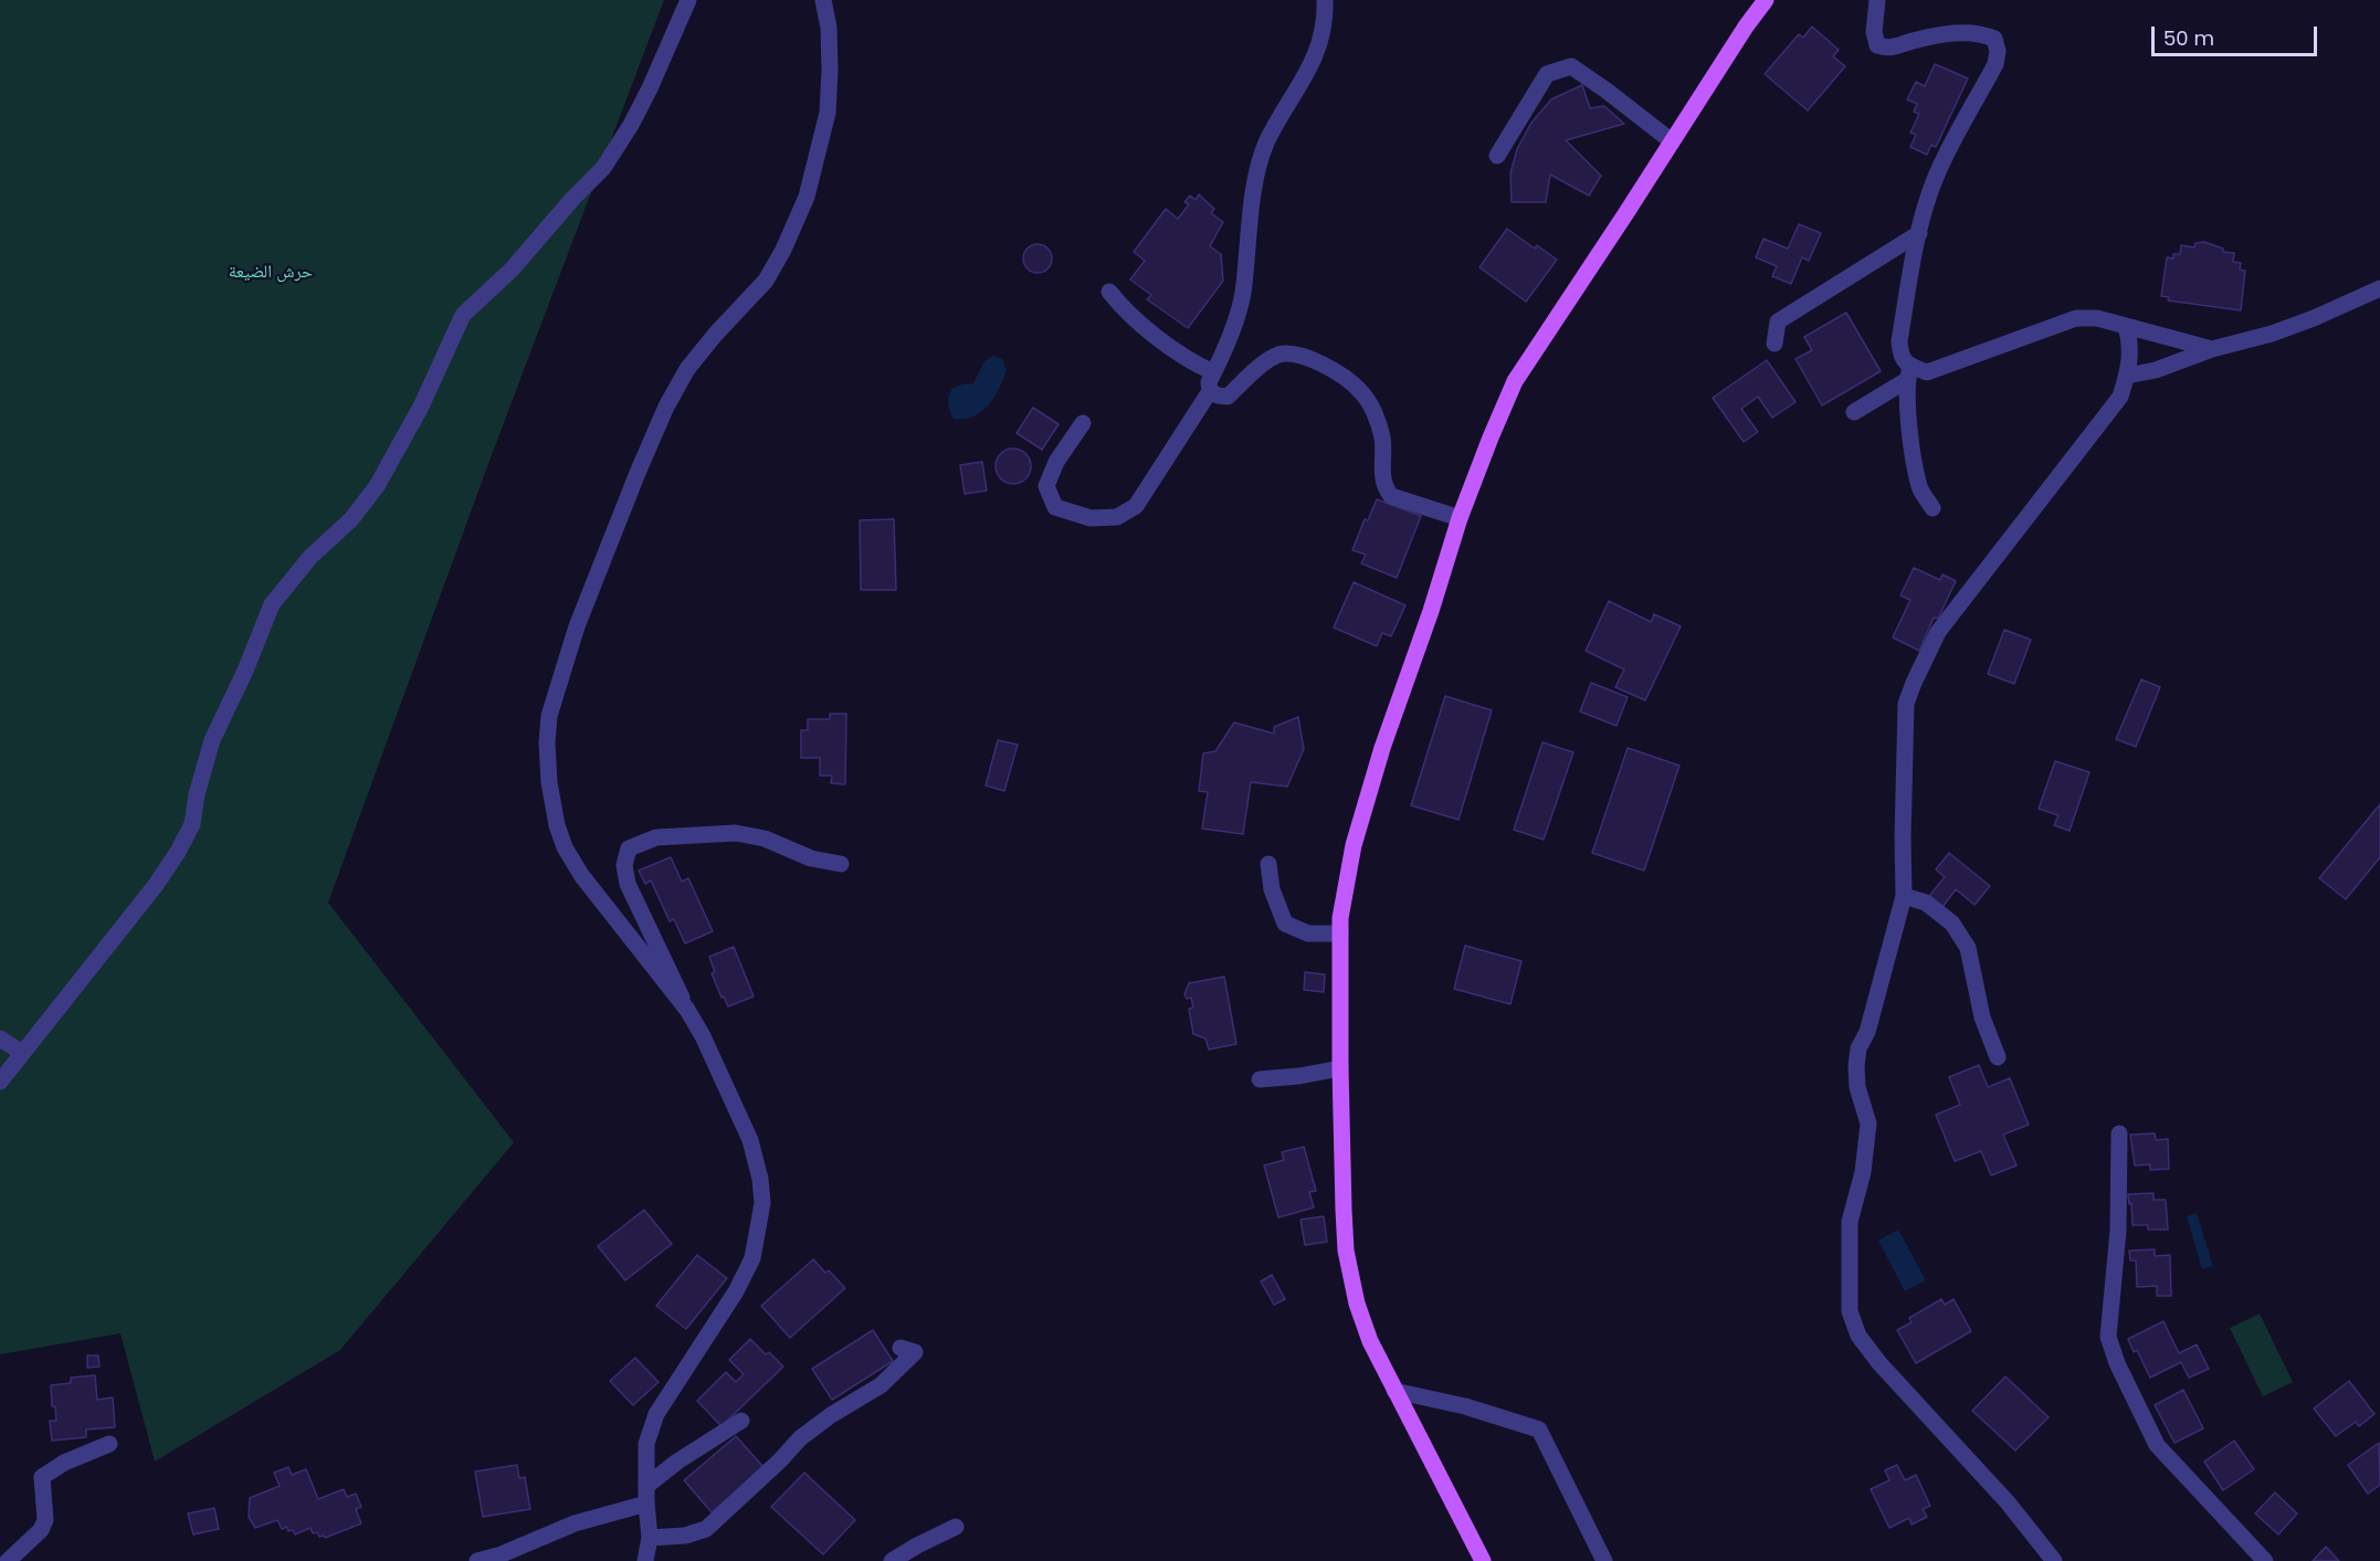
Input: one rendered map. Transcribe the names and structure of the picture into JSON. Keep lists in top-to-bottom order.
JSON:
{
  "parks": ["حرش الضيعة"],
  "scale_bar": "50 m"
}
